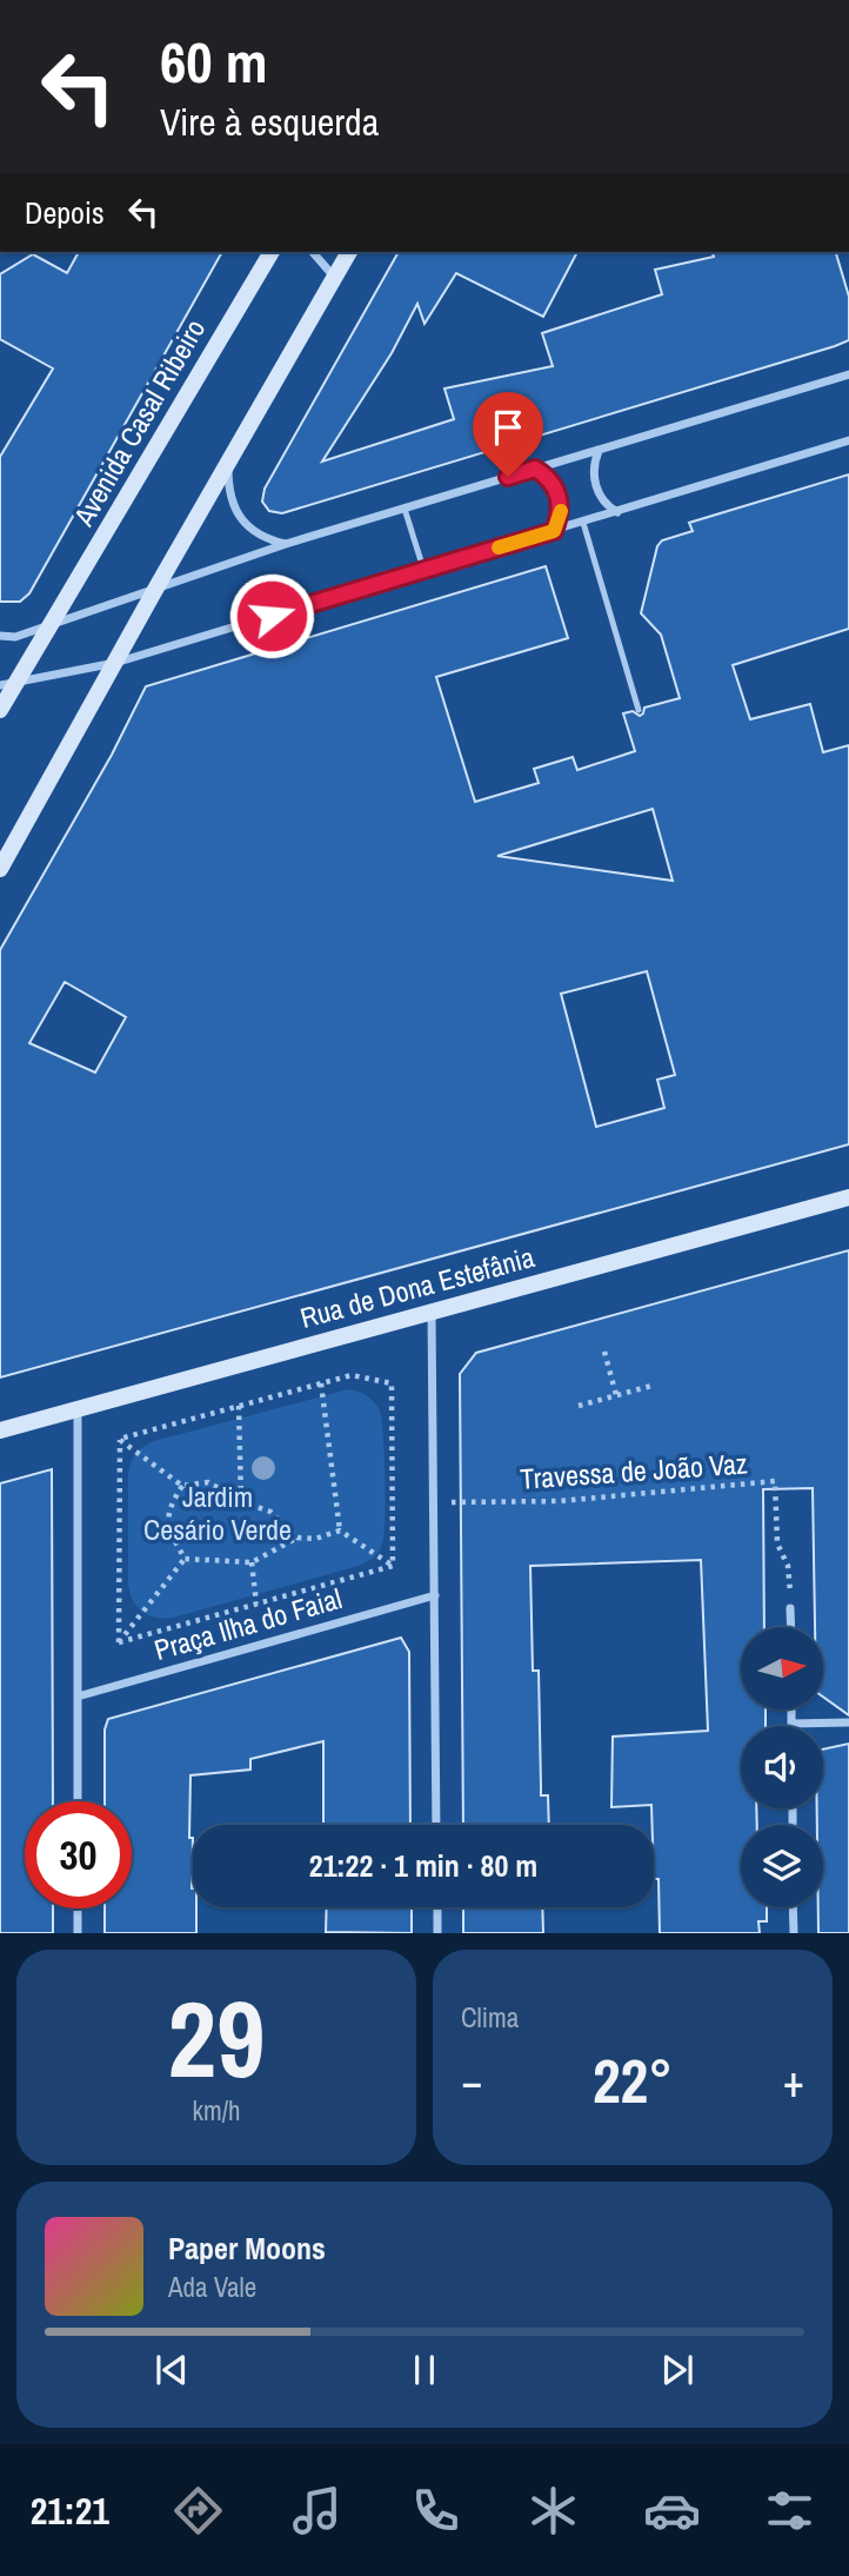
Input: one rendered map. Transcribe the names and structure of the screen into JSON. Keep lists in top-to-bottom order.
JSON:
{
  "streets": {
    "street": ["Avenida Casal Ribeiro", "Rua de Dona Estefânia", "Praça Ilha do Faial"],
    "path": ["Travessa de João Vaz"]
  },
  "parks": ["Jardim Cesário Verde"],
  "north": "right",
  "page": {
    "turn": ["60 m", "Vire à esquerda"],
    "then": "Depois",
    "limit": "30",
    "trip": "21:22 · 1 min · 80 m",
    "tile": [
      ["29", "km/h"],
      "Clima"
    ],
    "heat": ["−", "22°", "+"],
    "song": ["Paper Moons", "Ada Vale"],
    "tabs": "21:21"
  }
}
